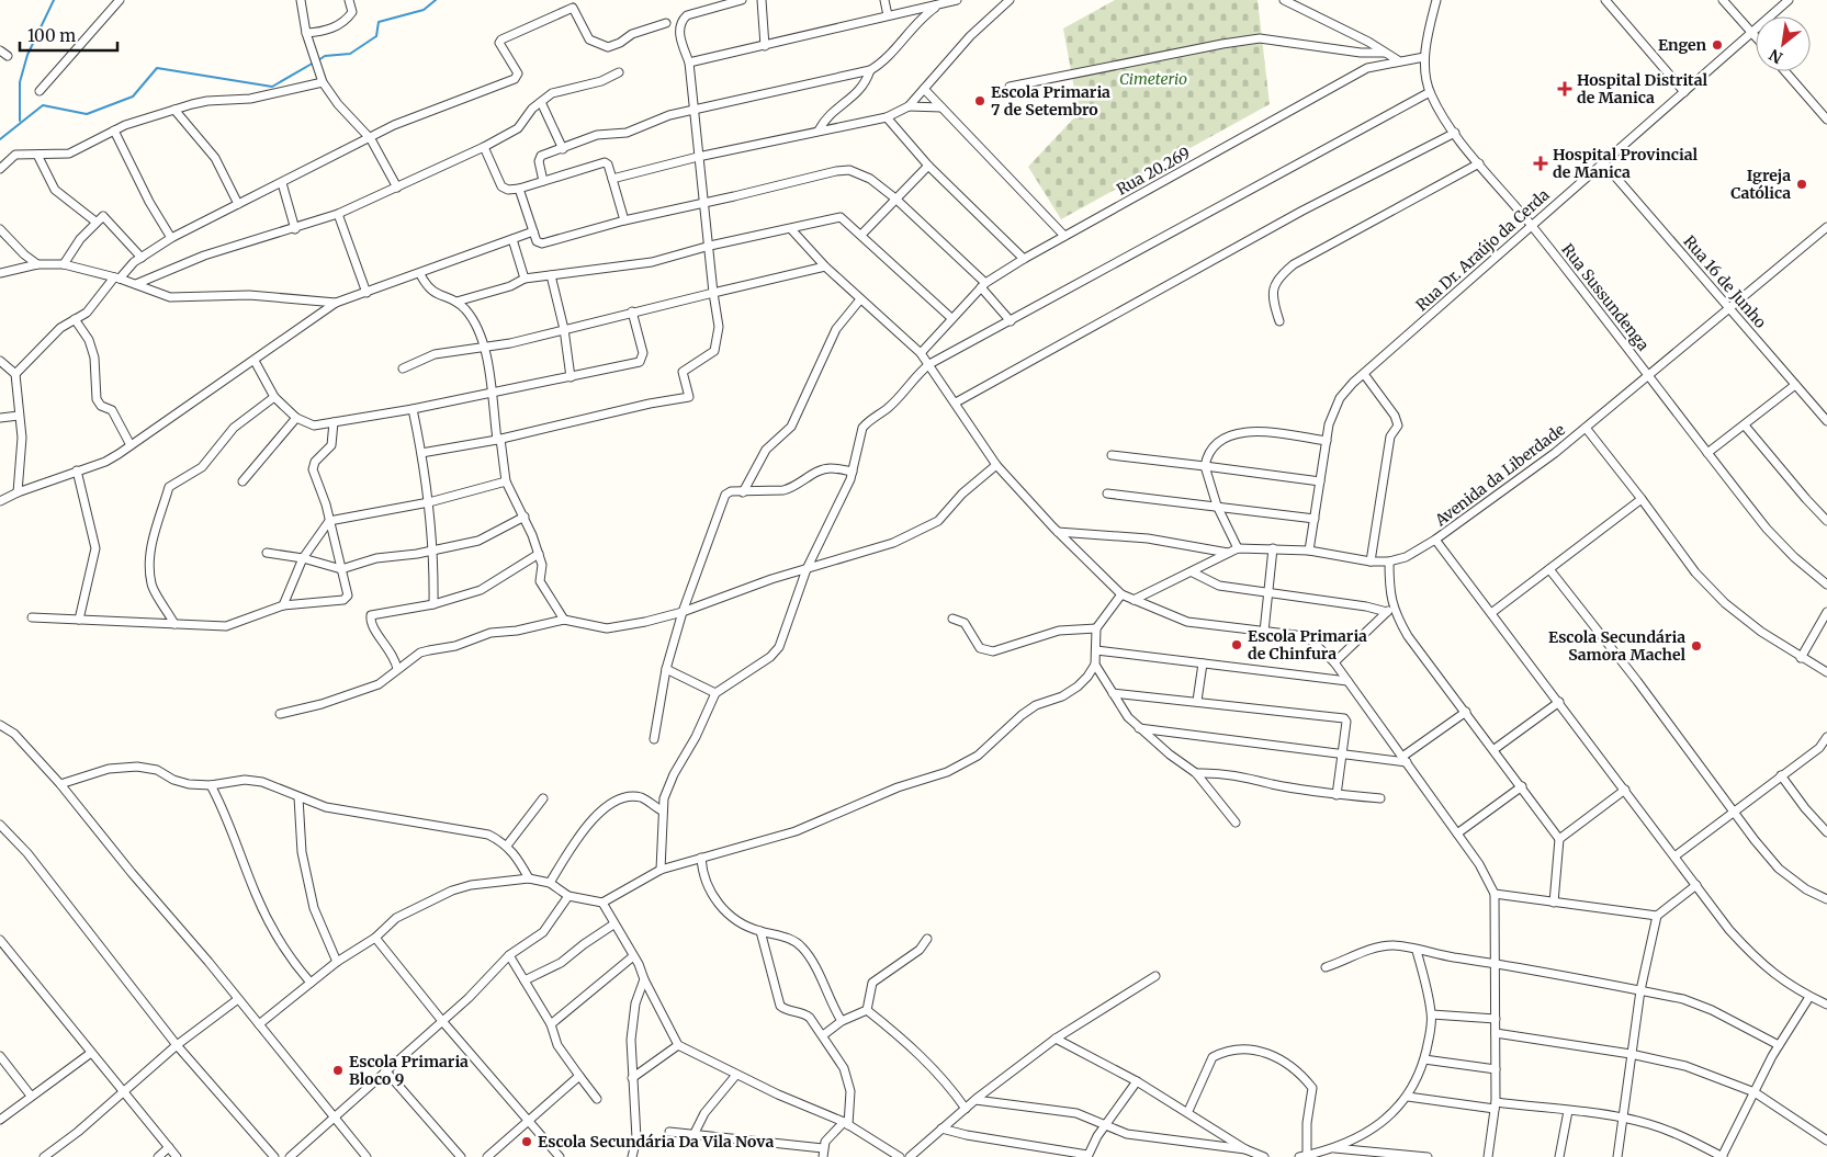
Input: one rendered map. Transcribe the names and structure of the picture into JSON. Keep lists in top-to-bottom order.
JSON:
{
  "streets": {
    "street": [
      "Rua 20.269",
      "Rua Dr. Araújo da Cerda",
      "Rua 16 de Junho",
      "Rua Sussundenga",
      "Avenida da Liberdade"
    ]
  },
  "crossings": [
    ["Rua 20.269", "Rua Sussundenga"],
    ["Rua Dr. Araújo da Cerda", "Rua 16 de Junho"],
    ["Rua Dr. Araújo da Cerda", "Rua Sussundenga"],
    ["Rua Dr. Araújo da Cerda", "Avenida da Liberdade"],
    ["Rua 16 de Junho", "Avenida da Liberdade"],
    ["Rua Sussundenga", "Avenida da Liberdade"]
  ],
  "parks": ["Cimeterio"],
  "places": {
    "other": [
      "Engen",
      "Escola Primaria 7 de Setembro",
      "Igreja Católica",
      "Escola Primaria de Chinfura",
      "Escola Secundária Samora Machel",
      "Escola Primaria Bloco 9",
      "Escola Secundária Da Vila Nova"
    ],
    "health": ["Hospital Distrital de Manica", "Hospital Provincial de Manica"]
  },
  "scale_bar": "100 m",
  "north": "bottom left"
}
